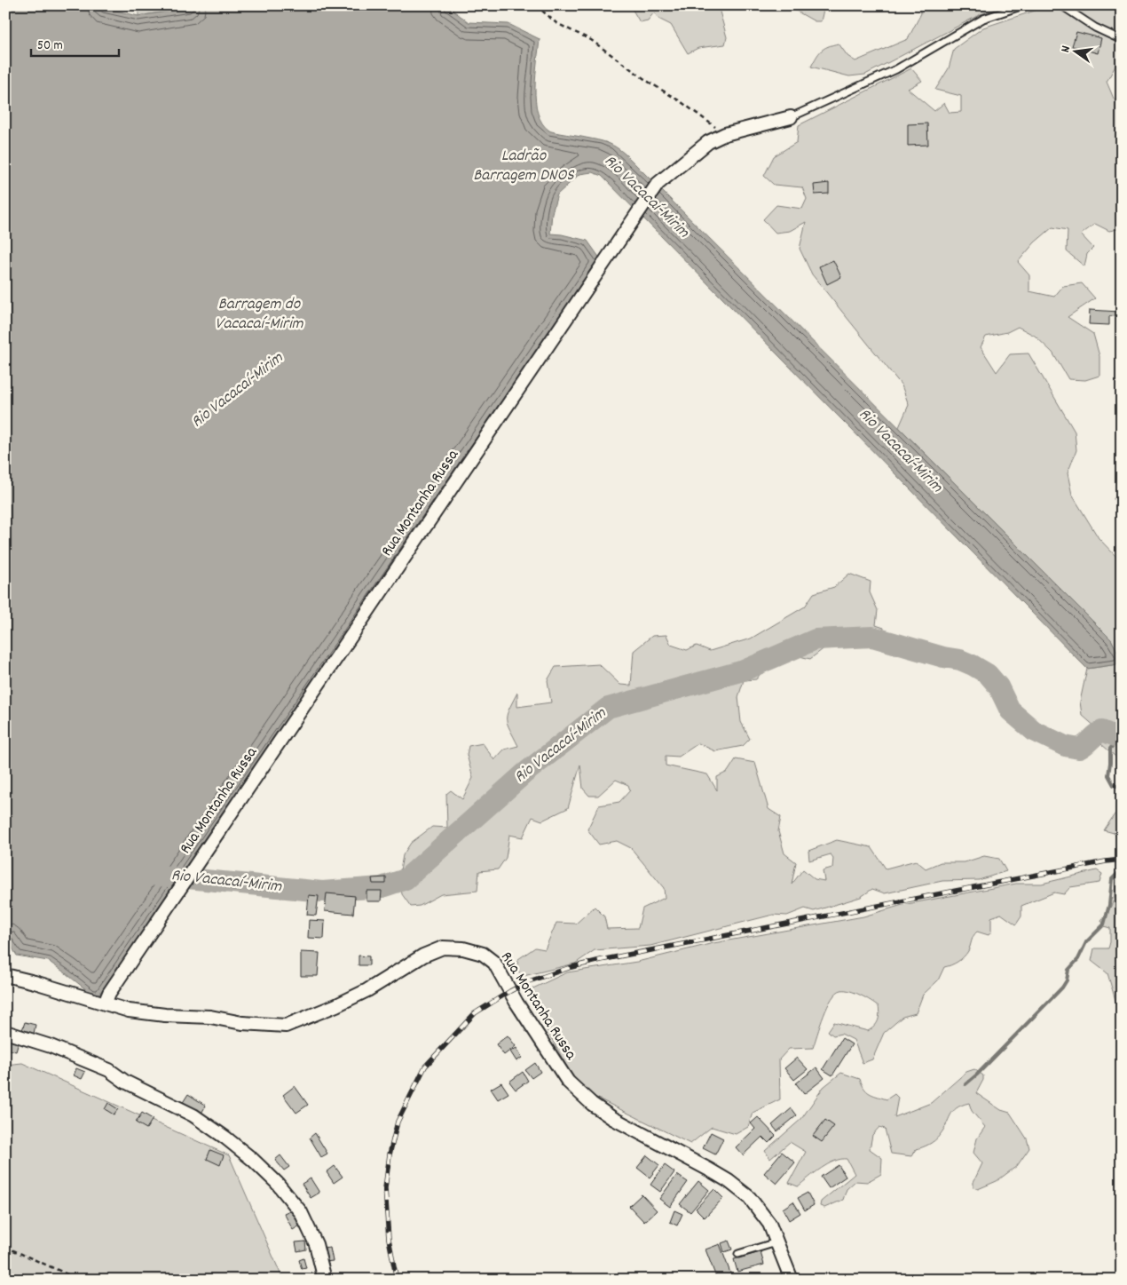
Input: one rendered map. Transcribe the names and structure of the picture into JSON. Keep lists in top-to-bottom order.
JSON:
{
  "streets": {
    "street": ["Rua Montanha Russa"]
  },
  "water": ["Ladrão Barragem DNOS", "Rio Vacacaí-Mirim", "Barragem do Vacacaí-Mirim"],
  "scale_bar": "50 m",
  "north": "left"
}
